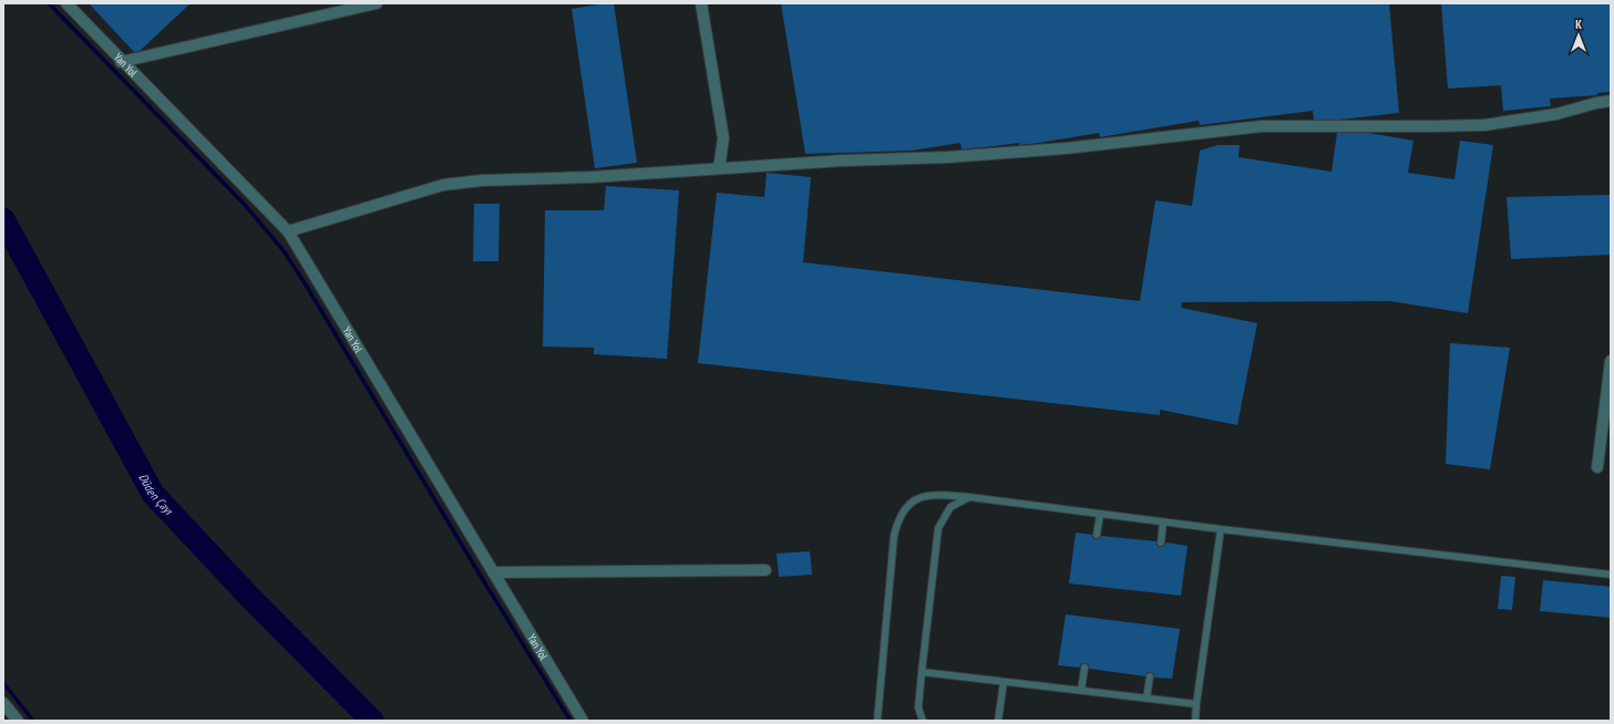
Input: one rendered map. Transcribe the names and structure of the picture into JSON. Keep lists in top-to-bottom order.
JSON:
{
  "streets": {
    "street": ["Yan Yol"]
  },
  "water": ["Düden Çayı"],
  "north": "top"
}
